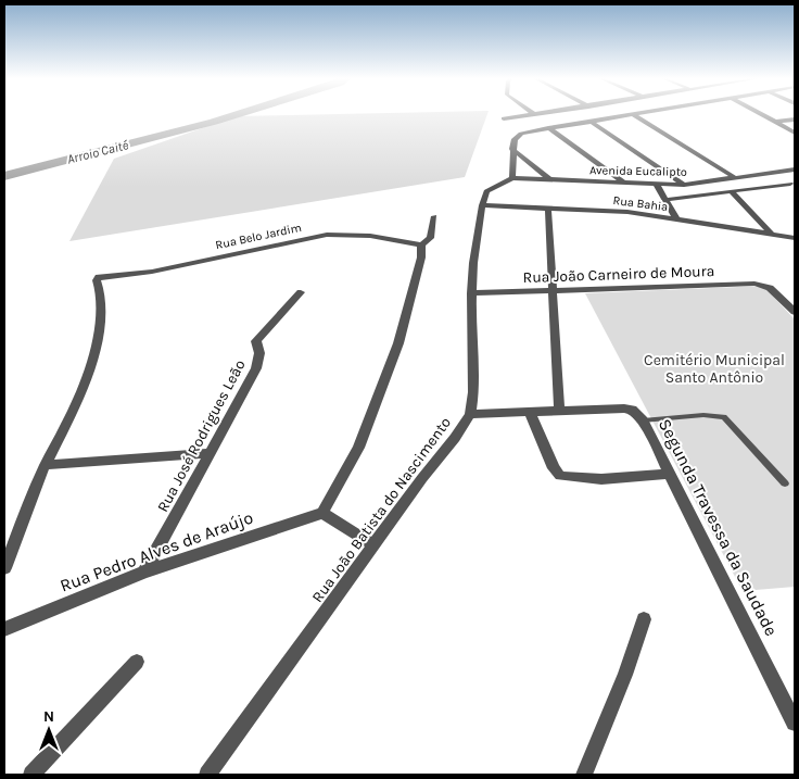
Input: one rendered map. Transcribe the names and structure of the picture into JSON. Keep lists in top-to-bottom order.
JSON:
{
  "streets": {
    "street": [
      "Avenida Eucalipto",
      "Rua Bahia",
      "Rua Belo Jardim",
      "Rua João Carneiro de Moura",
      "Rua José Rodrigues Leão",
      "Rua João Batista do Nascimento",
      "Segunda Travessa da Saudade",
      "Rua Pedro Alves de Araújo"
    ]
  },
  "crossings": [
    ["Avenida Eucalipto", "Rua João Batista do Nascimento"],
    ["Rua Bahia", "Rua João Batista do Nascimento"],
    ["Rua João Carneiro de Moura", "Rua João Batista do Nascimento"],
    ["Rua José Rodrigues Leão", "Rua Pedro Alves de Araújo"],
    ["Rua João Batista do Nascimento", "Segunda Travessa da Saudade"]
  ],
  "water": ["Arroio Caité"],
  "parks": ["Cemitério Municipal Santo Antônio"],
  "north": "top"
}
